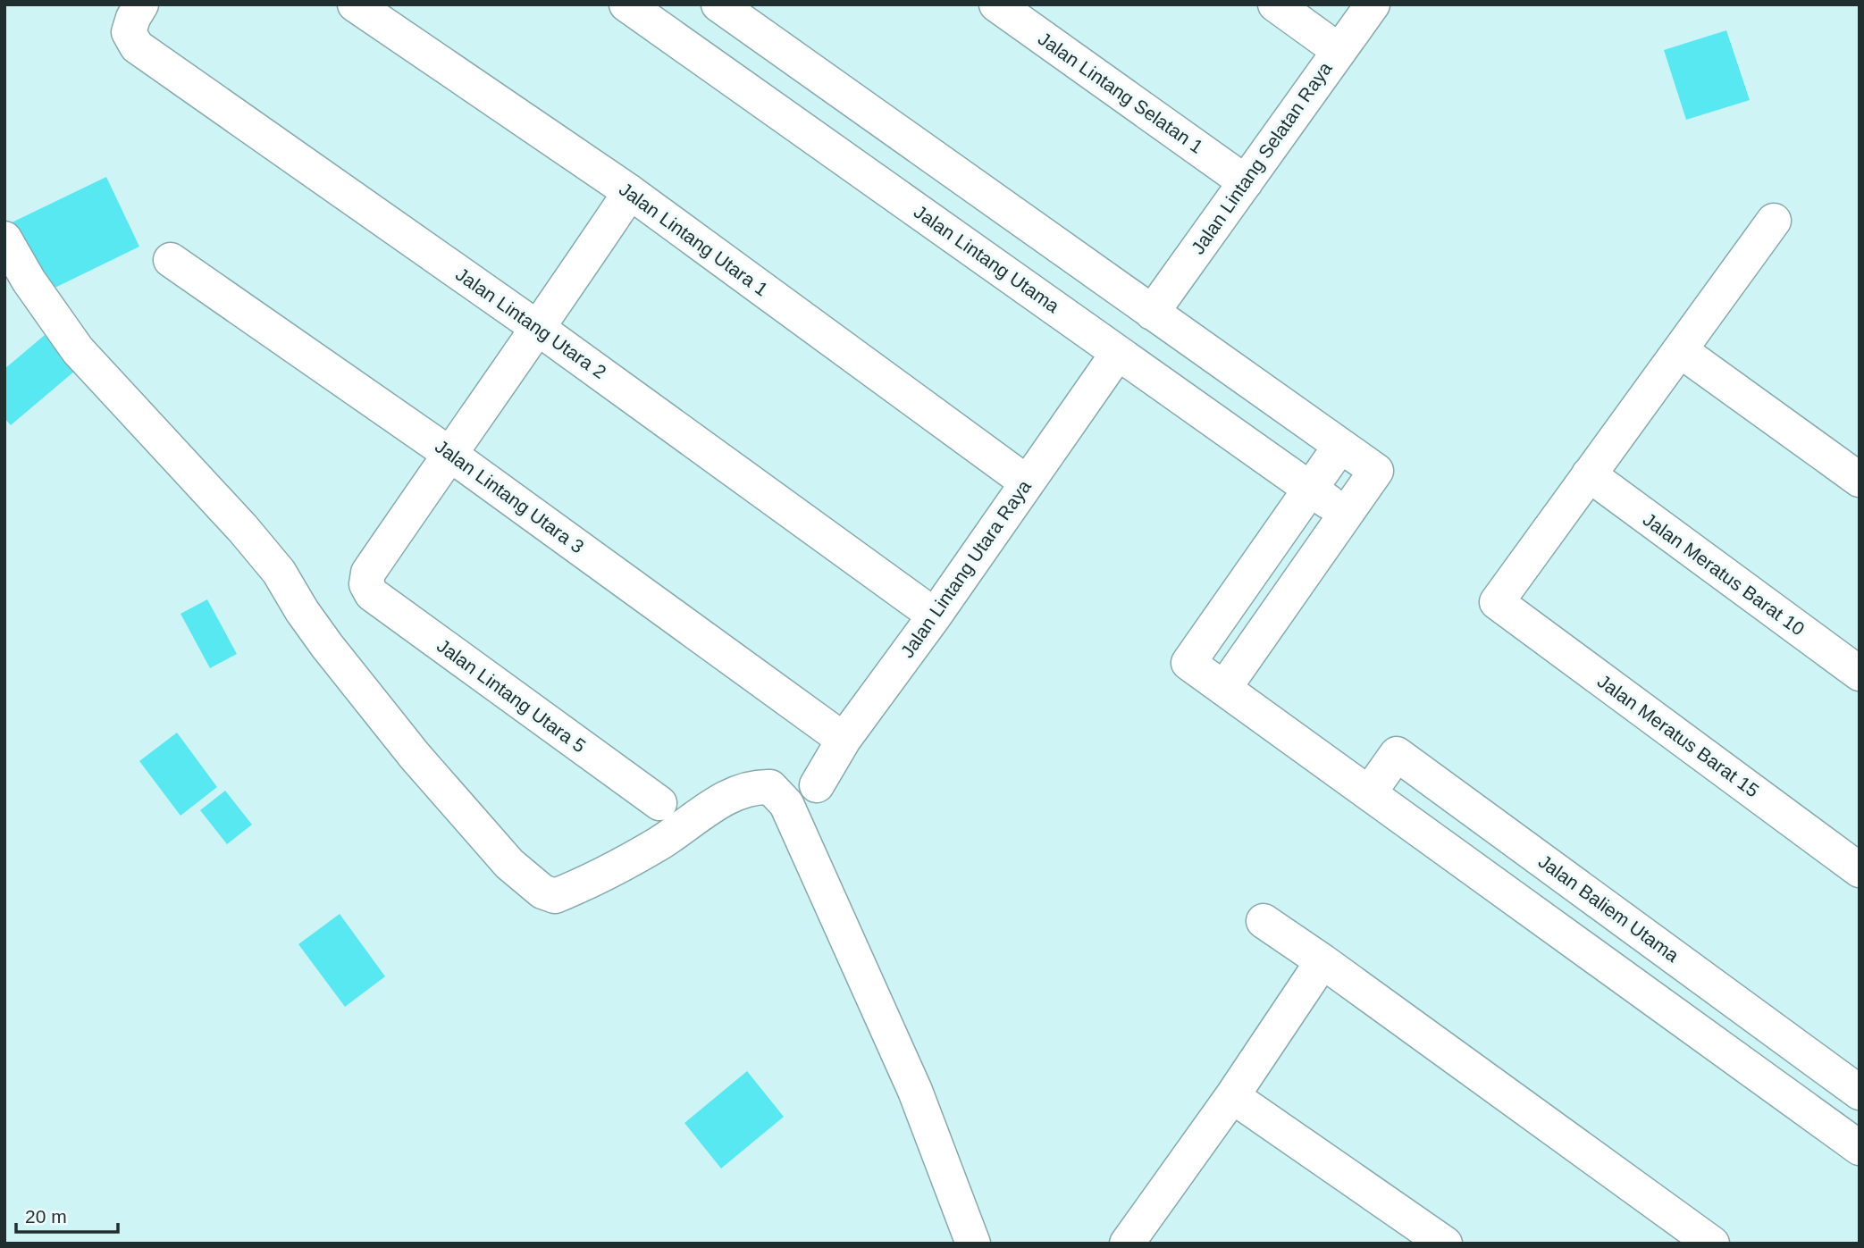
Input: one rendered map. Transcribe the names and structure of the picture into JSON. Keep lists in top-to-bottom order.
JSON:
{
  "streets": {
    "street": [
      "Jalan Lintang Selatan 1",
      "Jalan Lintang Selatan Raya",
      "Jalan Lintang Utara 1",
      "Jalan Lintang Utama",
      "Jalan Lintang Utara 2",
      "Jalan Lintang Utara 3",
      "Jalan Lintang Utara Raya",
      "Jalan Meratus Barat 10",
      "Jalan Lintang Utara 5",
      "Jalan Meratus Barat 15",
      "Jalan Baliem Utama"
    ]
  },
  "crossings": [
    ["Jalan Lintang Selatan 1", "Jalan Lintang Selatan Raya"],
    ["Jalan Lintang Utara 1", "Jalan Lintang Utara Raya"],
    ["Jalan Lintang Utama", "Jalan Lintang Utara Raya"],
    ["Jalan Lintang Utara 2", "Jalan Lintang Utara Raya"],
    ["Jalan Lintang Utara 3", "Jalan Lintang Utara Raya"],
    ["Jalan Lintang Utara 3", "Jalan Lintang Utara 5"],
    ["Jalan Meratus Barat 10", "Jalan Meratus Barat 15"]
  ],
  "scale_bar": "20 m"
}
